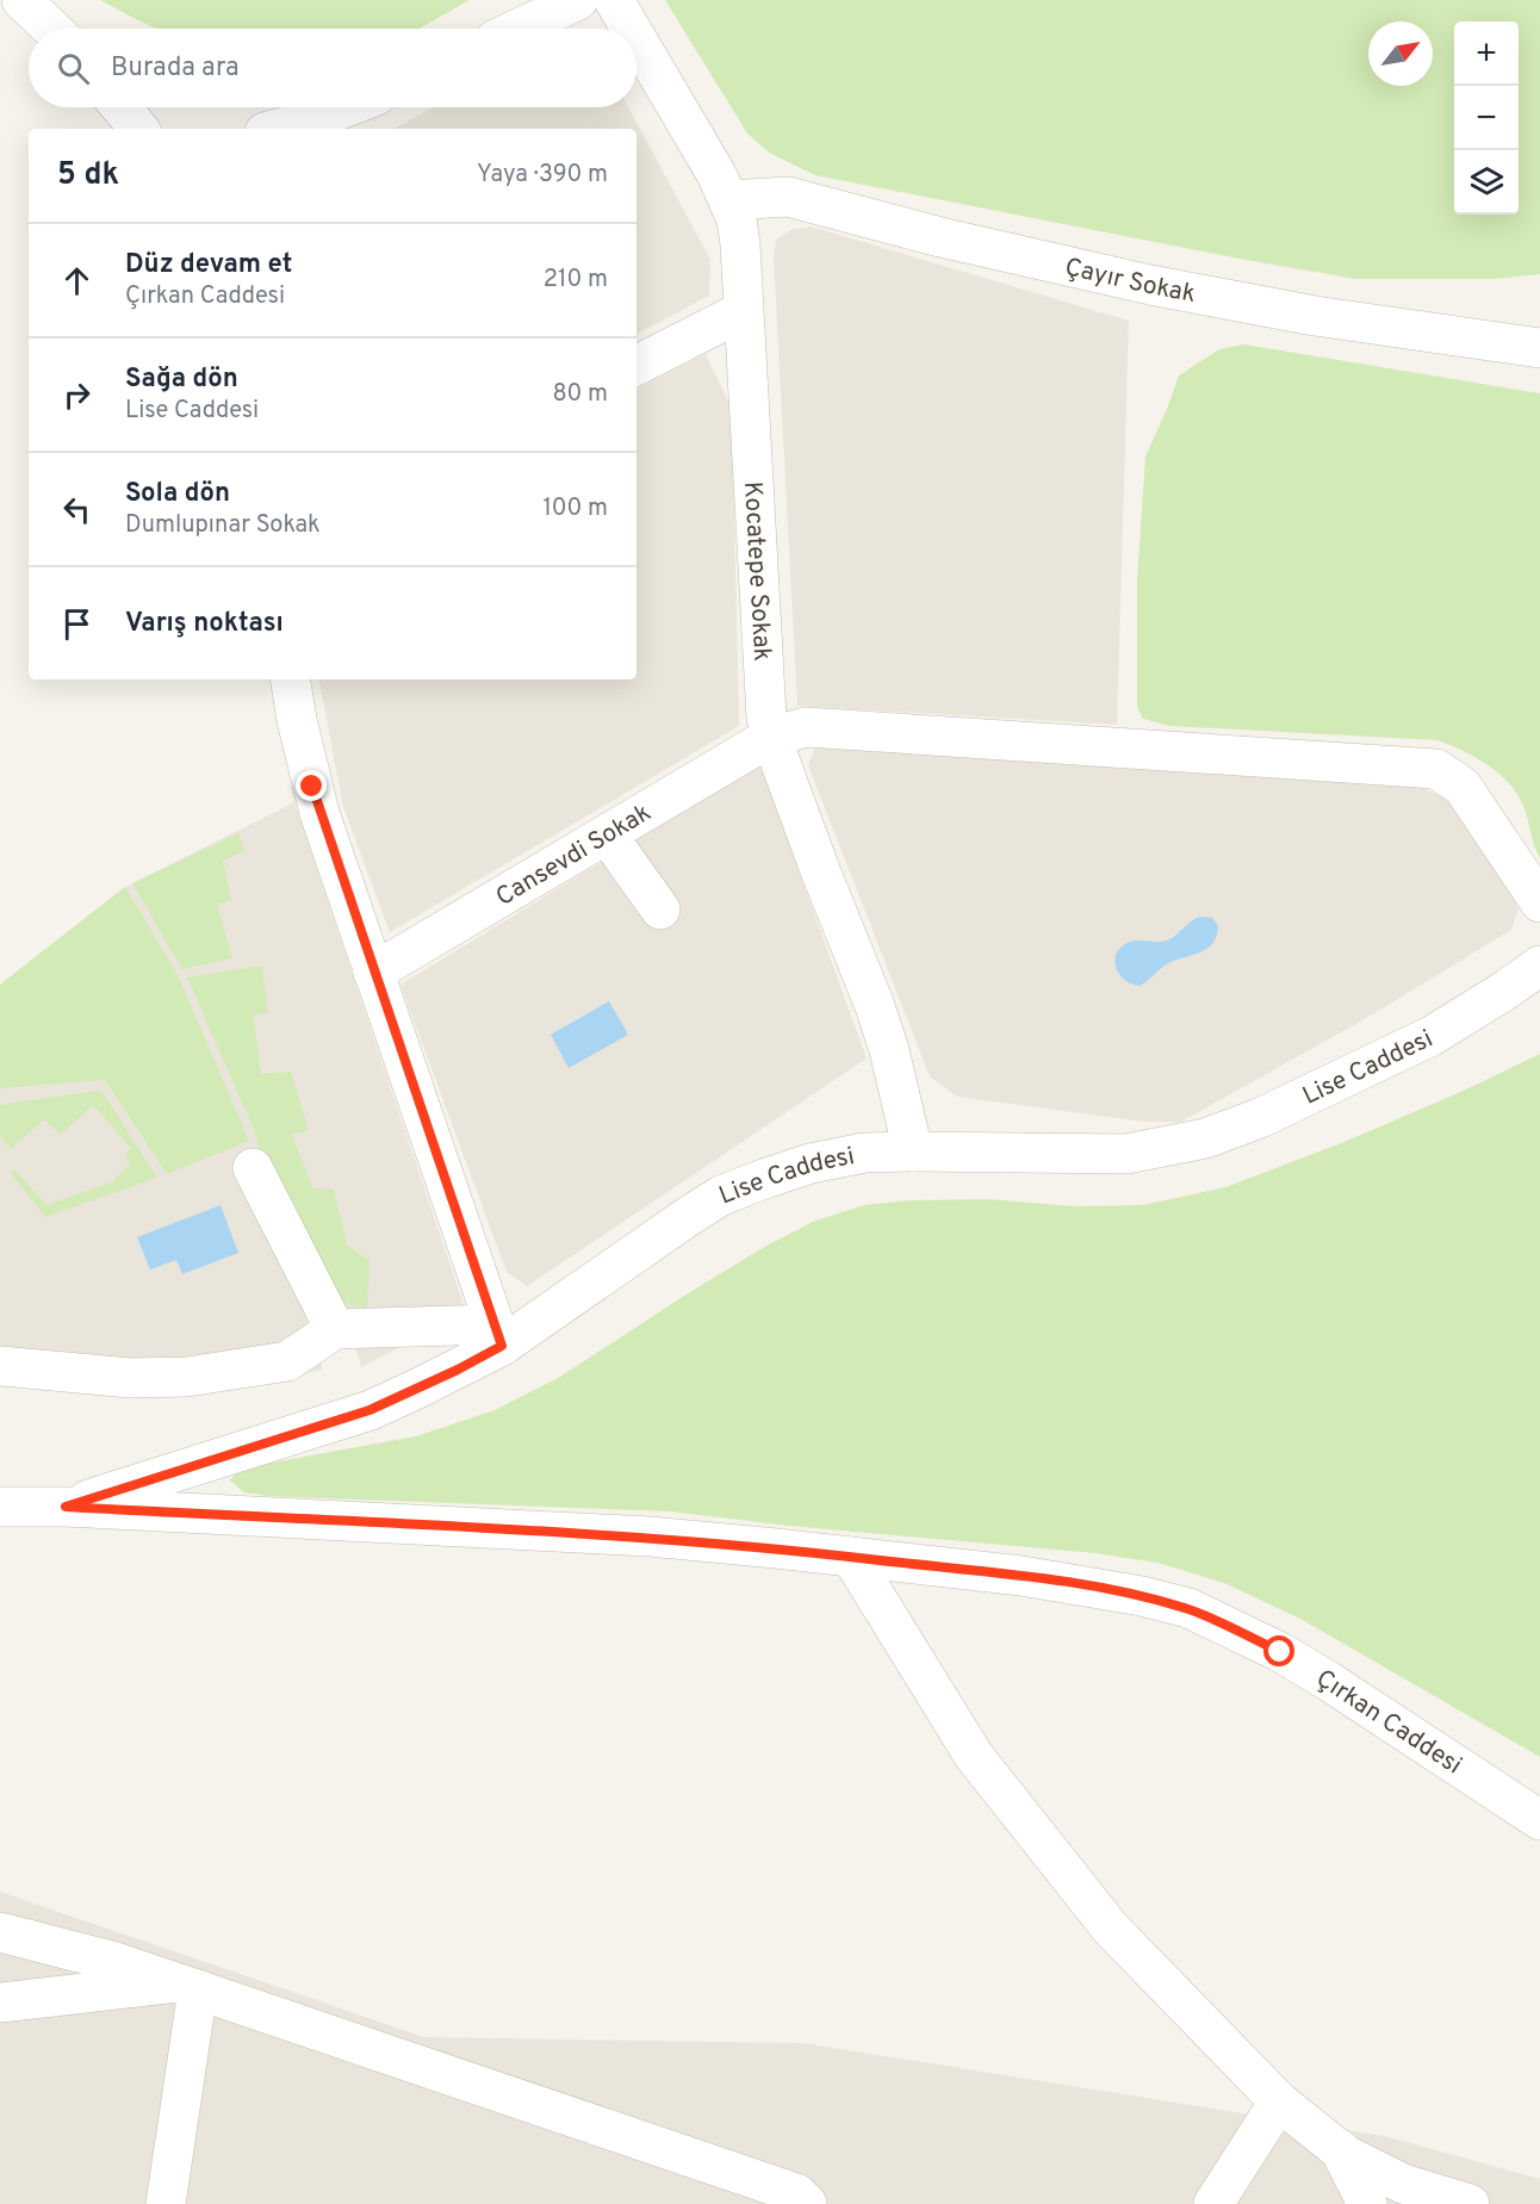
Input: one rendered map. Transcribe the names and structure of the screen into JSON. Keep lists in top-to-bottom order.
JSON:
{
  "streets": {
    "street": [
      "Çayır Sokak",
      "Kocatepe Sokak",
      "Cansevdi Sokak",
      "Lise Caddesi",
      "Çırkan Caddesi"
    ]
  },
  "crossings": [
    ["Çayır Sokak", "Kocatepe Sokak"],
    ["Kocatepe Sokak", "Cansevdi Sokak"],
    ["Kocatepe Sokak", "Lise Caddesi"],
    ["Lise Caddesi", "Çırkan Caddesi"]
  ],
  "north": "top right",
  "page": {
    "map_buttons": ["+", "−"],
    "search": "Burada ara",
    "heading": ["5 dk", "Yaya · 390 m"],
    "list": [
      ["Düz devam et", "Çırkan Caddesi", "210 m"],
      ["Sağa dön", "Lise Caddesi", "80 m"],
      ["Sola dön", "Dumlupınar Sokak", "100 m"],
      "Varış noktası"
    ]
  }
}
